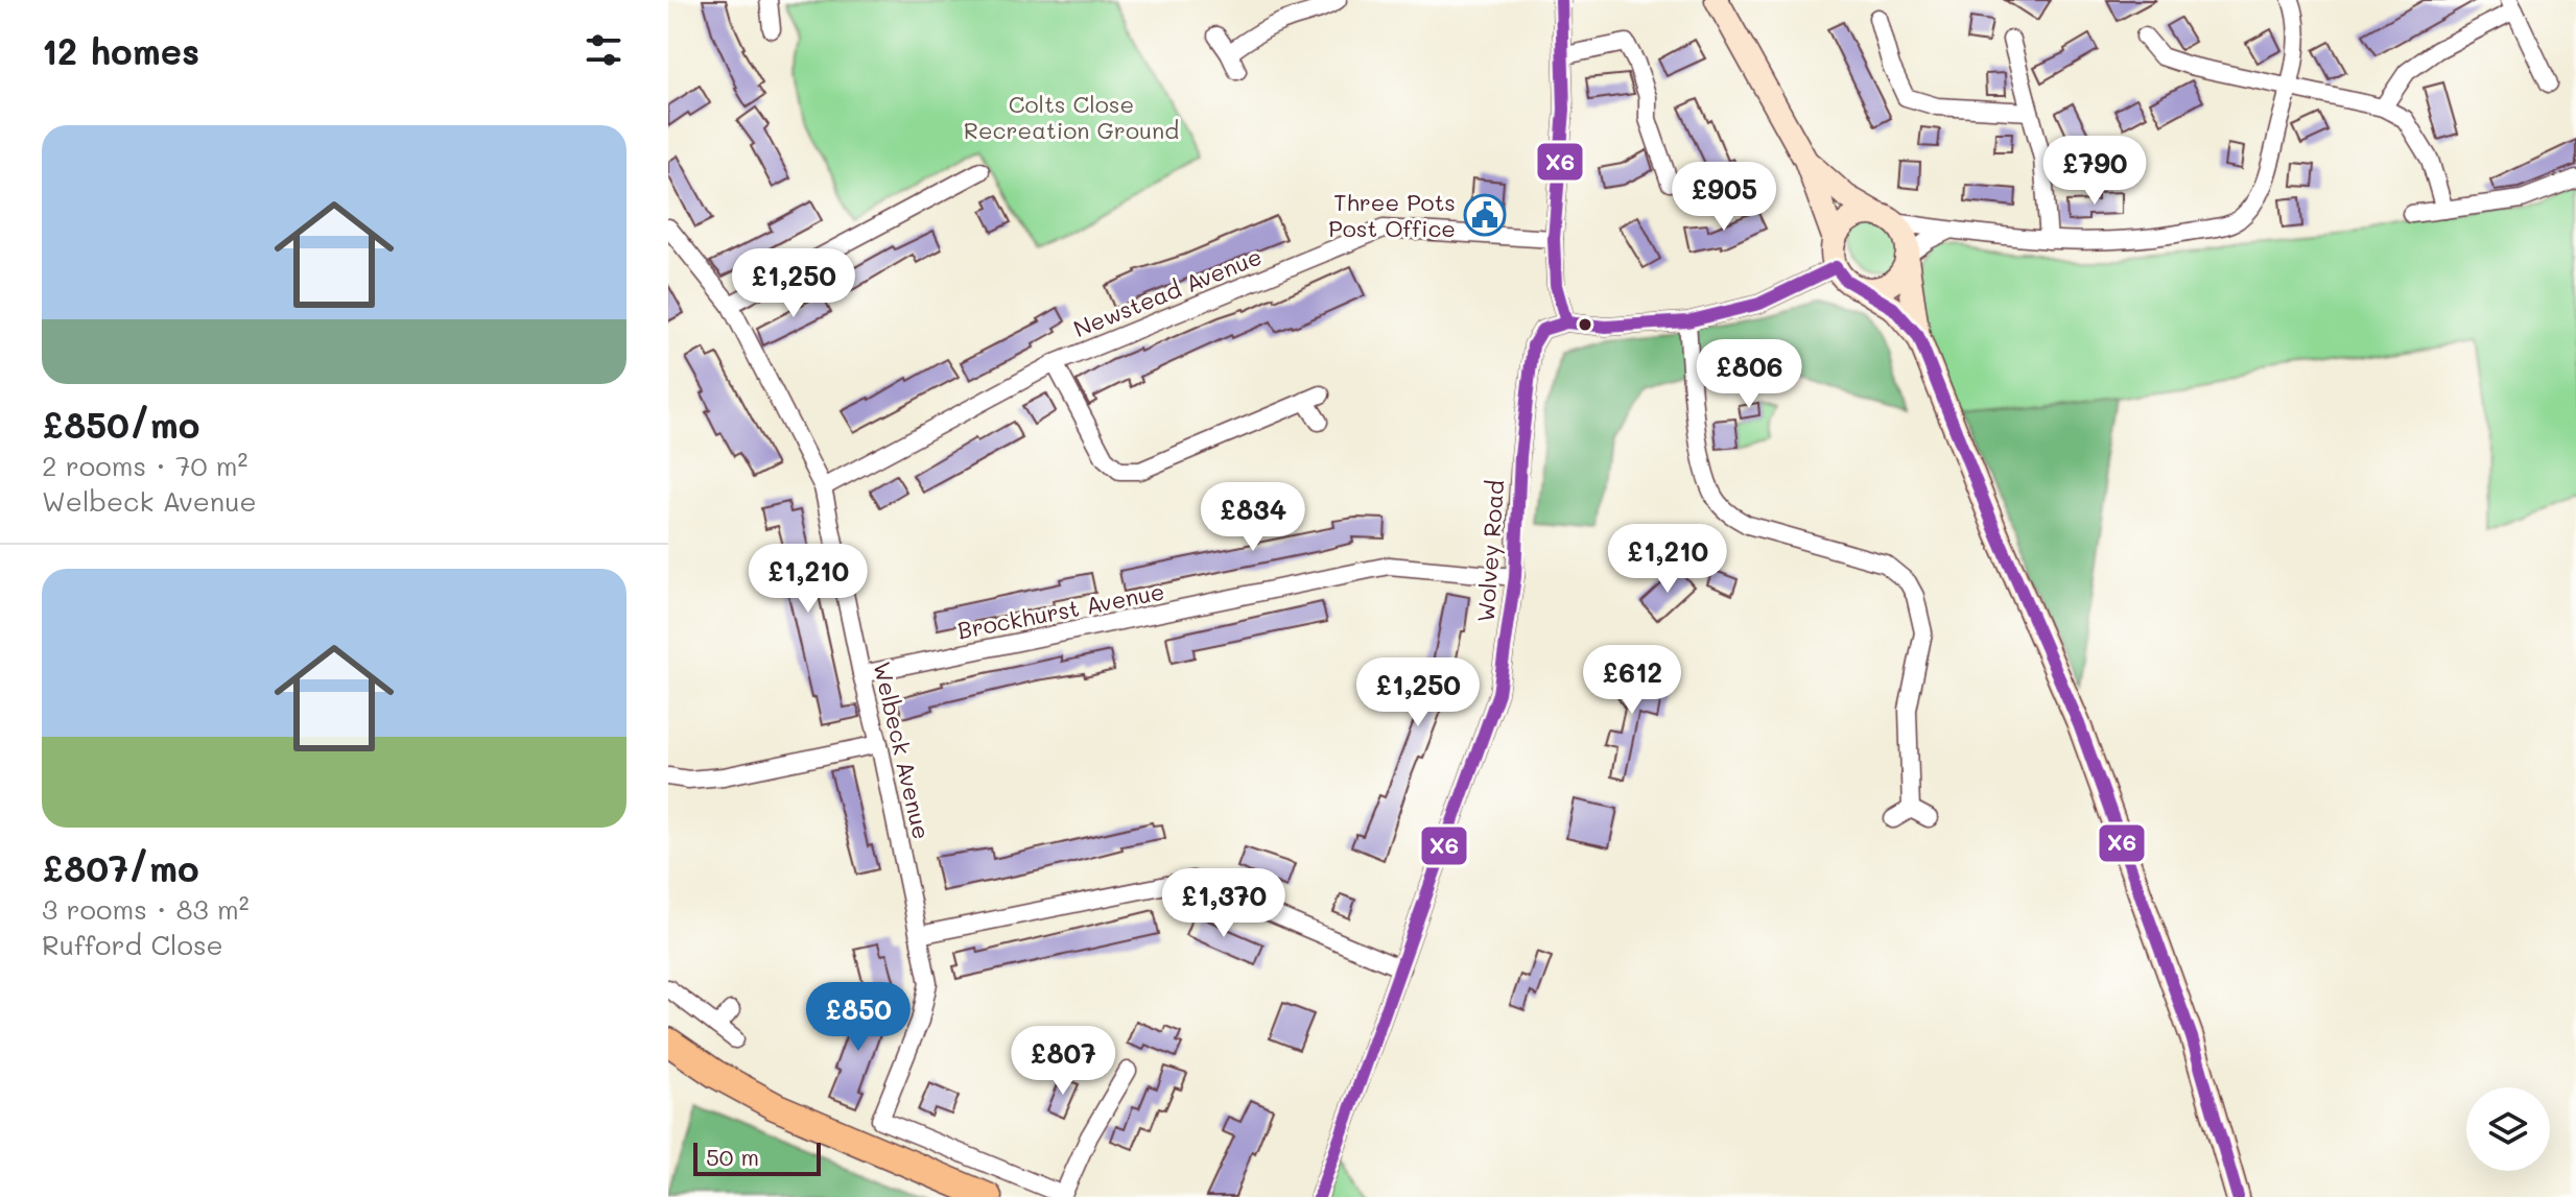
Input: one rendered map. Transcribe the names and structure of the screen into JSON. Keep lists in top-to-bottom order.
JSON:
{
  "streets": {
    "street": [
      "Newstead Avenue",
      "Wolvey Road",
      "Brockhurst Avenue",
      "Welbeck Avenue"
    ]
  },
  "crossings": [
    ["Newstead Avenue", "Welbeck Avenue"],
    ["Wolvey Road", "Brockhurst Avenue"],
    ["Brockhurst Avenue", "Welbeck Avenue"]
  ],
  "parks": ["Colts Close Recreation Ground"],
  "places": {
    "public building": ["Three Pots Post Office"]
  },
  "lines": ["transit line X6"],
  "scale_bar": "50 m",
  "page": {
    "heading": "12 homes",
    "list": [
      {
        "name": "£850/mo",
        "note": "2 rooms · 70 m² · Welbeck Avenue"
      },
      {
        "name": "£807/mo",
        "note": "3 rooms · 83 m² · Rufford Close"
      }
    ],
    "price": [
      "£790",
      "£905",
      "£1,250",
      "£806",
      "£834",
      "£1,210",
      "£1,210",
      "£612",
      "£1,250",
      "£1,370",
      "£850",
      "£807"
    ],
    "scale": "50 m"
  }
}
